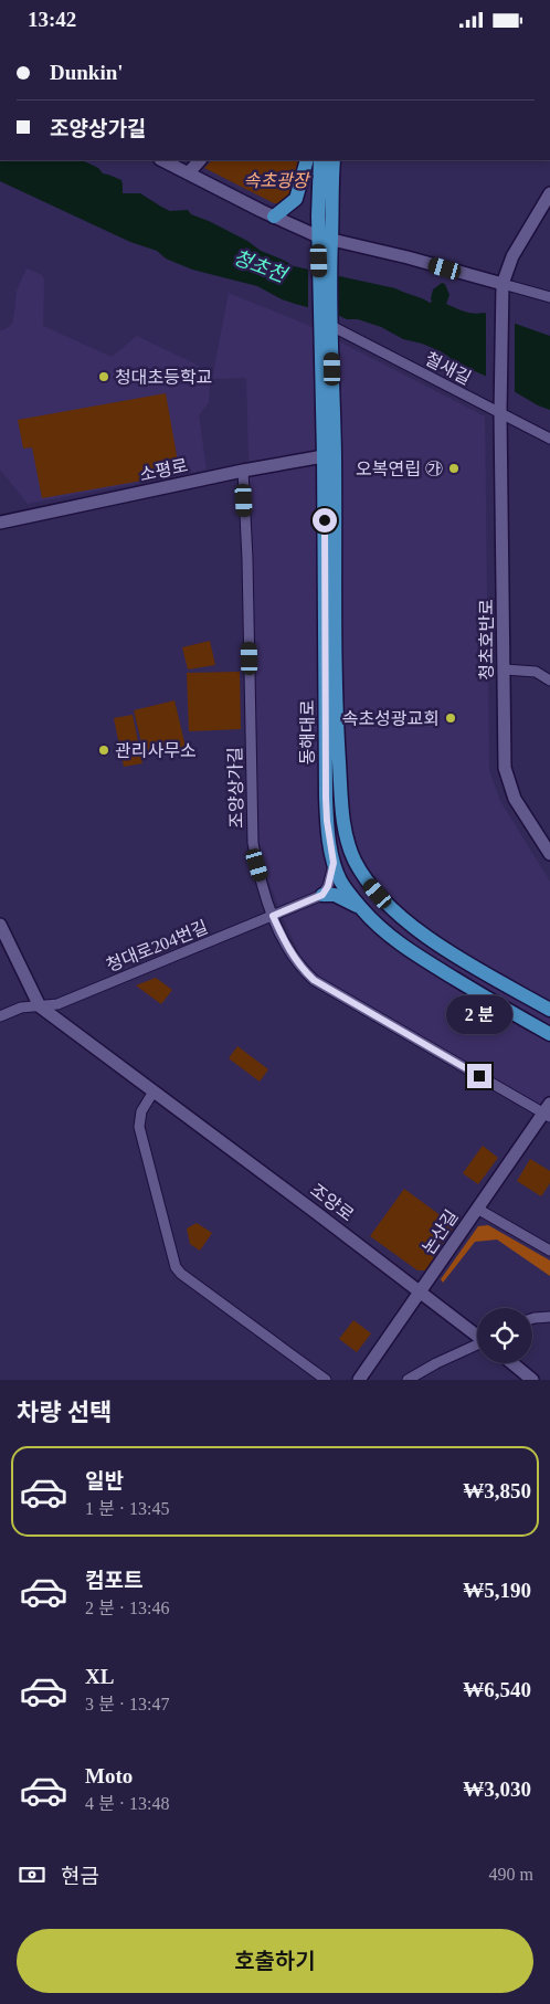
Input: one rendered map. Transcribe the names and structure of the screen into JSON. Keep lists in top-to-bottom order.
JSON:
{
  "streets": {
    "main road": ["동해대로"],
    "street": [
      "철새길",
      "소평로",
      "청초호반로",
      "조양상가길",
      "청대로204번길",
      "조양로",
      "논산길"
    ]
  },
  "crossings": [
    ["철새길", "청초호반로"],
    ["철새길", "동해대로"],
    ["소평로", "동해대로"],
    ["소평로", "조양상가길"],
    ["조양상가길", "청대로204번길"],
    ["조양상가길", "논산길"],
    ["청대로204번길", "조양로"],
    ["조양로", "논산길"]
  ],
  "water": ["청초천"],
  "parks": ["속초광장"],
  "places": [
    "청대초등학교",
    "오복연립 ㉮",
    "속초성광교회",
    "관리사무소"
  ],
  "page": {
    "status": "13:42",
    "banner": ["Dunkin'", "조양상가길"],
    "bubble": "2 분",
    "heading": "차량 선택",
    "list": [
      {
        "name": "일반",
        "note": "1 분 · 13:45",
        "value": "₩3,850"
      },
      {
        "name": "컴포트",
        "note": "2 분 · 13:46",
        "value": "₩5,190"
      },
      {
        "name": "XL",
        "note": "3 분 · 13:47",
        "value": "₩6,540"
      },
      {
        "name": "Moto",
        "note": "4 분 · 13:48",
        "value": "₩3,030"
      }
    ],
    "pay": ["현금", "490 m"],
    "buttons": "호출하기"
  }
}
